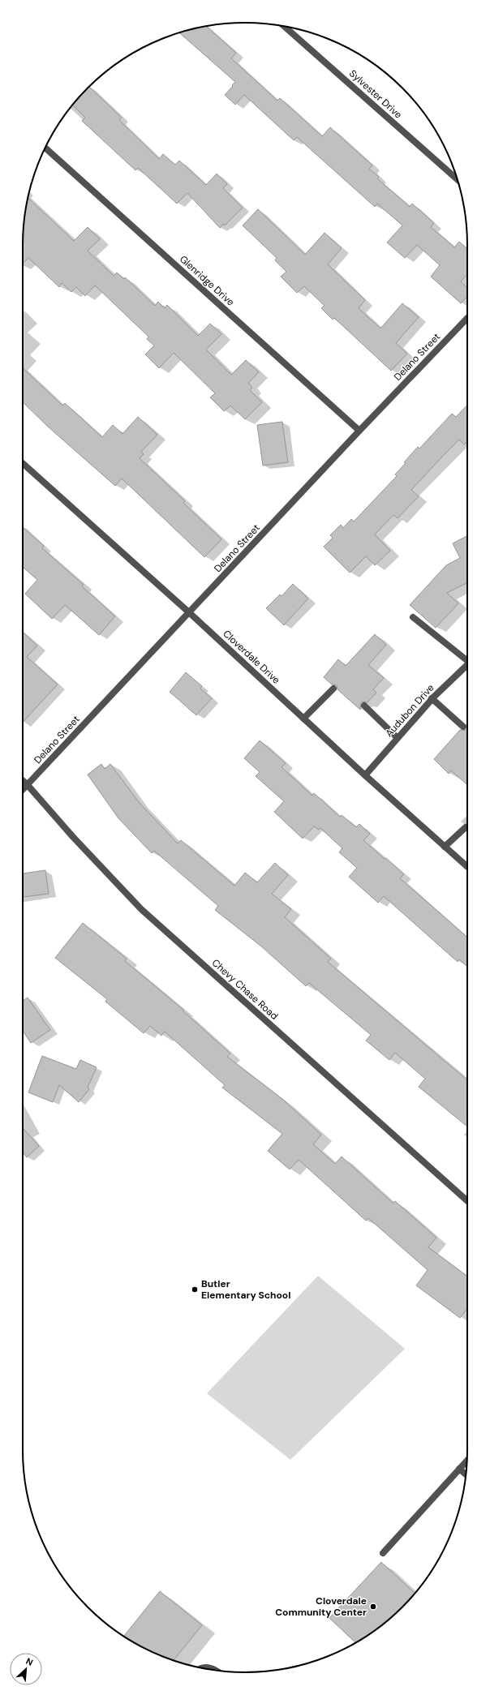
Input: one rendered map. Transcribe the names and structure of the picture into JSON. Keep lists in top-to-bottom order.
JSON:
{
  "streets": {
    "street": [
      "Sylvester Drive",
      "Glenridge Drive",
      "Delano Street",
      "Cloverdale Drive",
      "Audubon Drive",
      "Chevy Chase Road"
    ]
  },
  "crossings": [
    ["Glenridge Drive", "Delano Street"],
    ["Delano Street", "Cloverdale Drive"],
    ["Delano Street", "Chevy Chase Road"],
    ["Cloverdale Drive", "Audubon Drive"]
  ],
  "places": ["Butler Elementary School", "Cloverdale Community Center"],
  "north": "top right"
}
